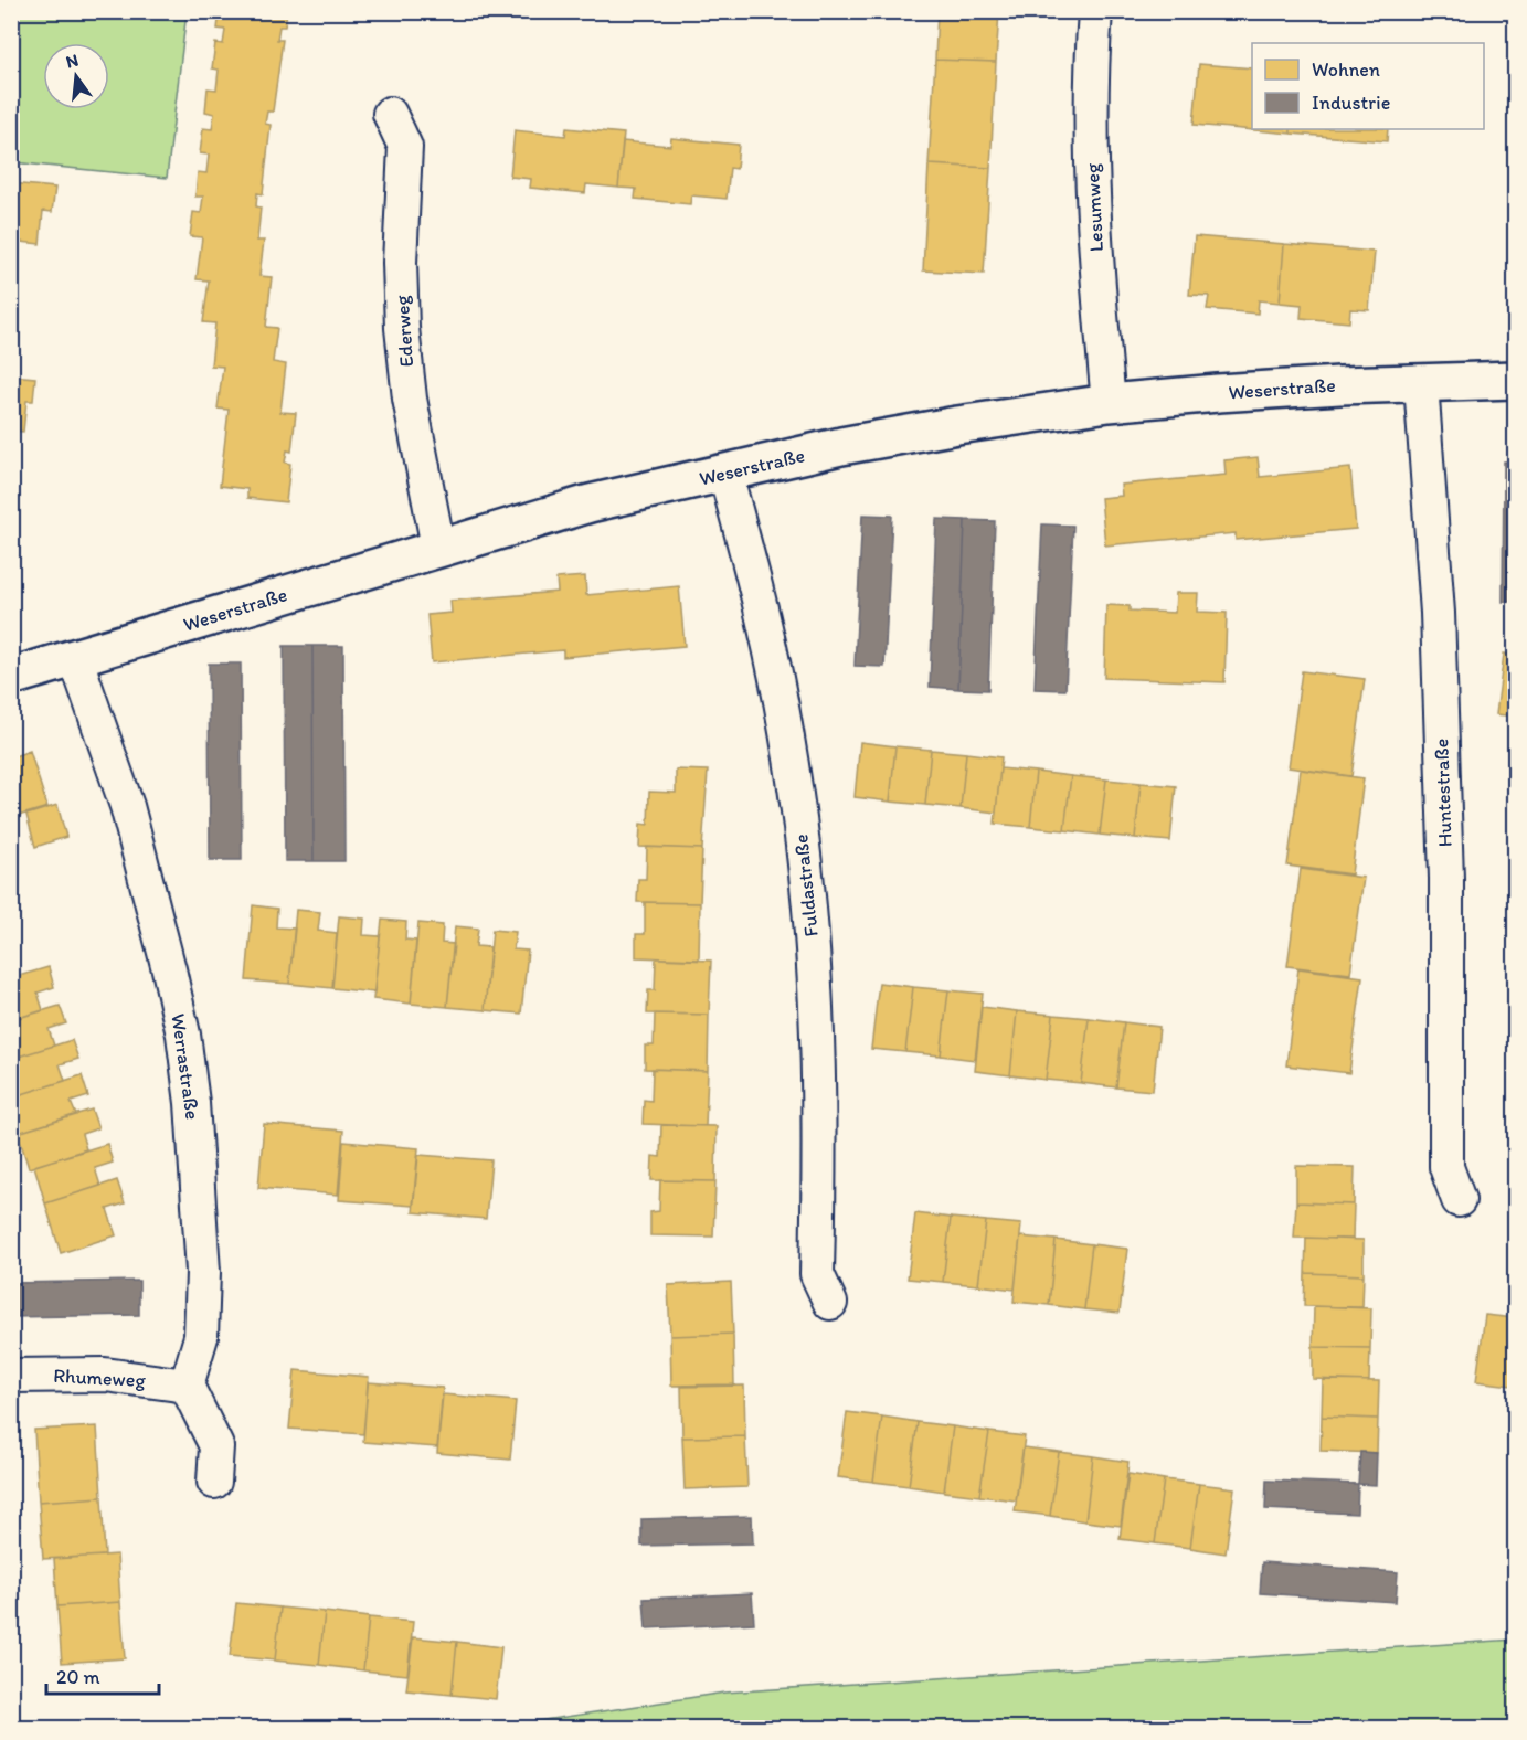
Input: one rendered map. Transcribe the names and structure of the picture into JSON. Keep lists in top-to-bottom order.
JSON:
{
  "streets": {
    "street": [
      "Lesumweg",
      "Ederweg",
      "Weserstraße",
      "Huntestraße",
      "Fuldastraße",
      "Werrastraße",
      "Rhumeweg"
    ]
  },
  "crossings": [
    ["Lesumweg", "Weserstraße"],
    ["Ederweg", "Weserstraße"],
    ["Weserstraße", "Huntestraße"],
    ["Weserstraße", "Fuldastraße"],
    ["Weserstraße", "Werrastraße"],
    ["Werrastraße", "Rhumeweg"]
  ],
  "legend": ["Wohnen", "Industrie"],
  "scale_bar": "20 m",
  "north": "top"
}
